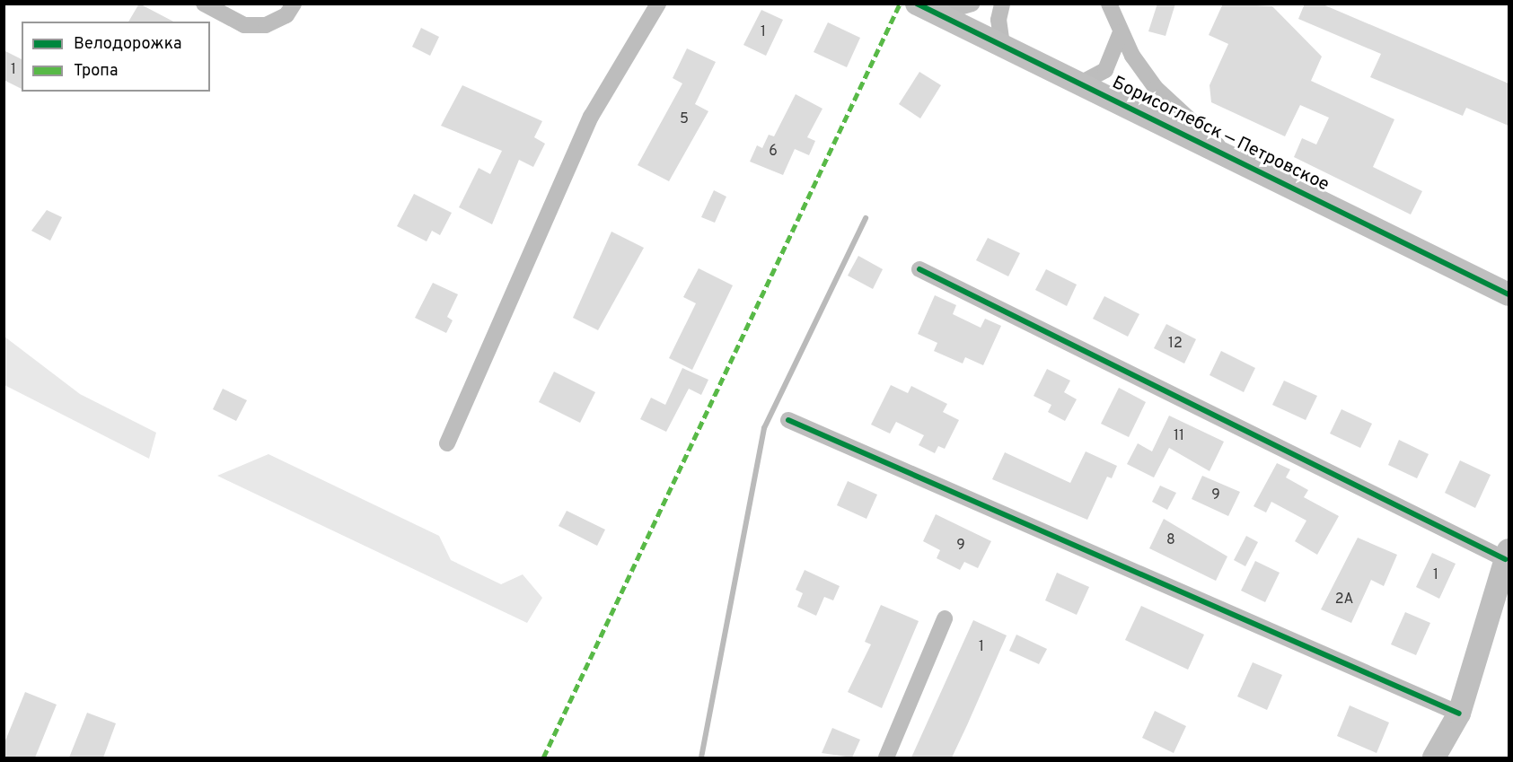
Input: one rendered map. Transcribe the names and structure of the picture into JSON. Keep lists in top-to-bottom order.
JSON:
{
  "streets": {
    "street": ["Борисоглебск — Петровское"]
  },
  "house_numbers": [
    "1",
    "1",
    "5",
    "6",
    "12",
    "11",
    "9",
    "8",
    "9",
    "1",
    "2А",
    "1"
  ],
  "legend": ["Велодорожка", "Тропа"]
}
